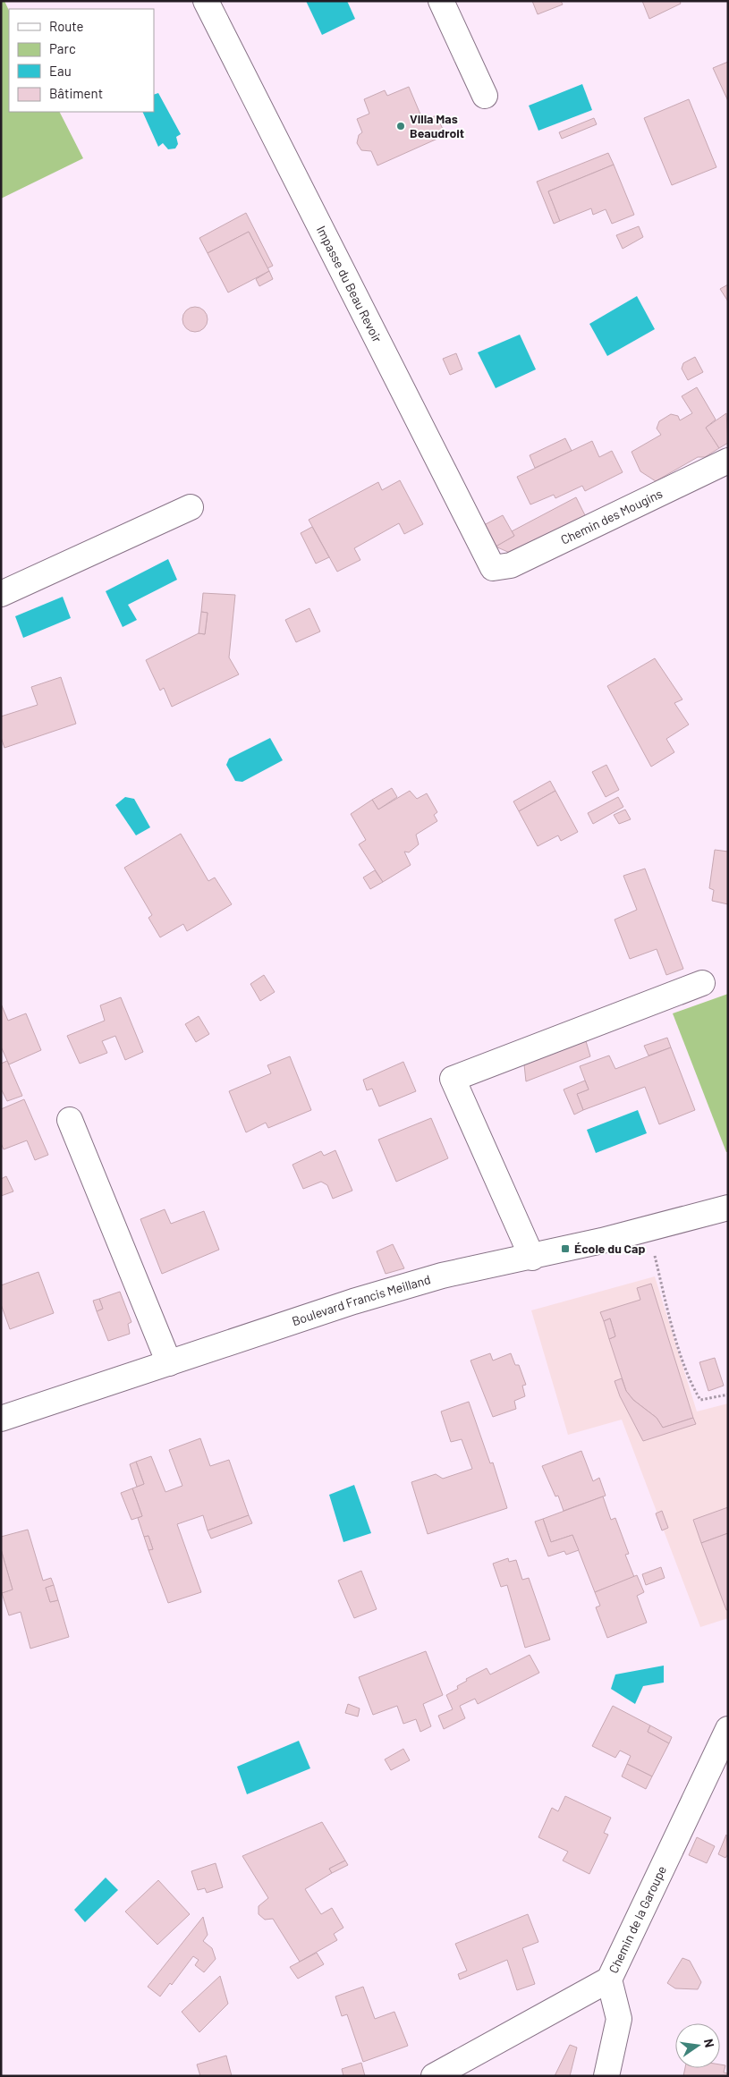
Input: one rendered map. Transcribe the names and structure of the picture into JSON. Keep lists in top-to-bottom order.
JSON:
{
  "streets": {
    "street": [
      "Impasse du Beau Revoir",
      "Chemin des Mougins",
      "Boulevard Francis Meilland",
      "Chemin de la Garoupe"
    ]
  },
  "crossings": [
    ["Impasse du Beau Revoir", "Chemin des Mougins"]
  ],
  "places": {
    "other": ["Villa Mas Beaudroit"],
    "transit": ["École du Cap"]
  },
  "legend": [
    "Route",
    "Parc",
    "Eau",
    "Bâtiment"
  ],
  "north": "right"
}
